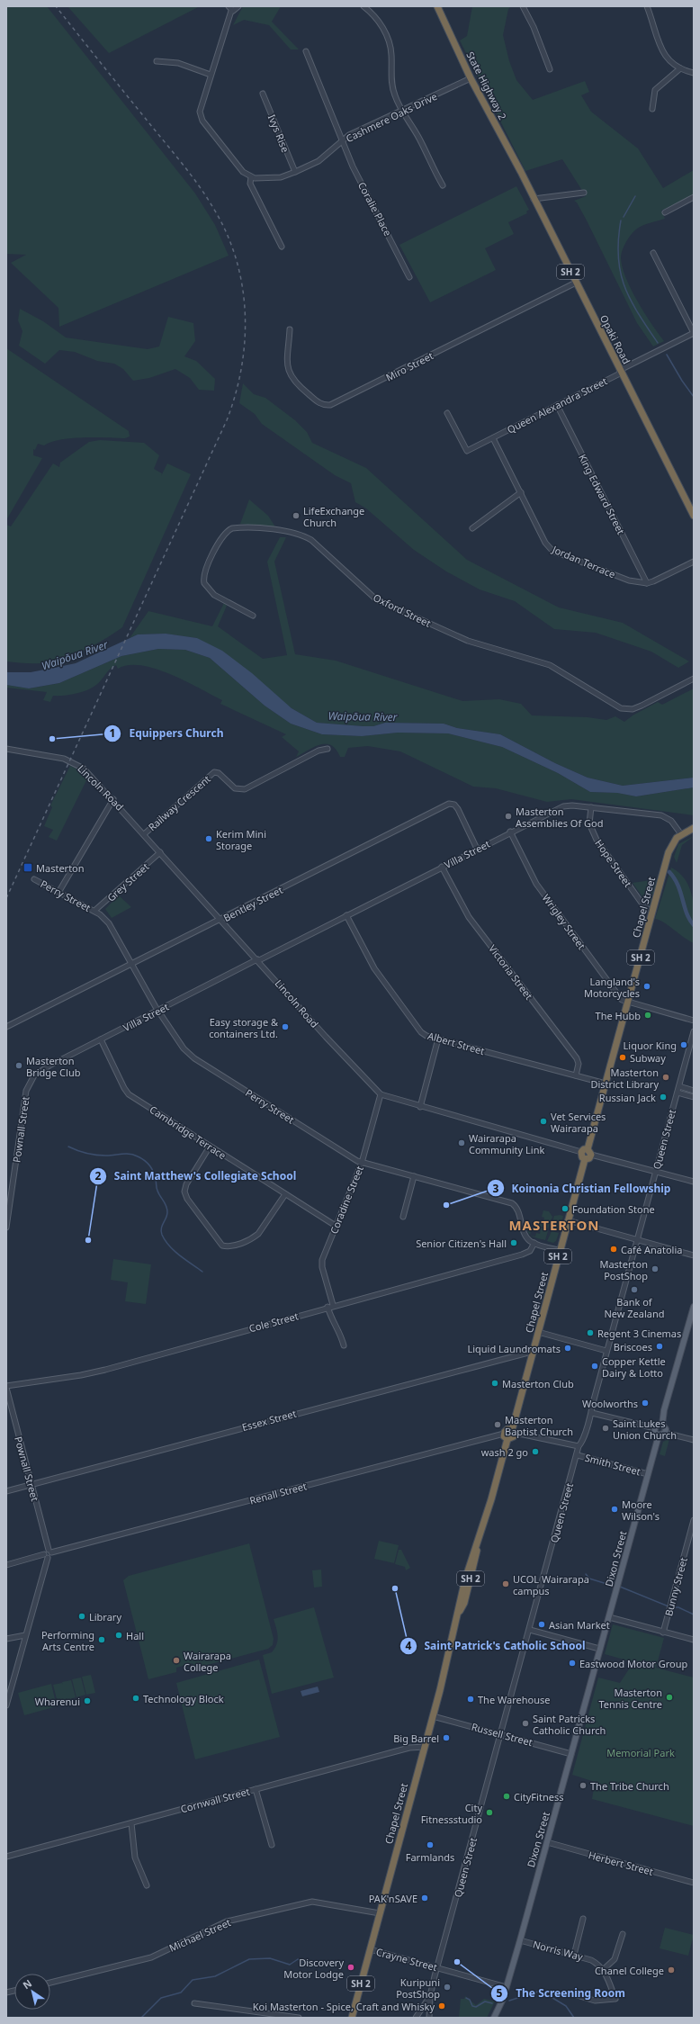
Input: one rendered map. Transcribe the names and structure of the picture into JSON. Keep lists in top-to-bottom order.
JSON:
{
  "streets": {
    "highway": [
      "State Highway 2",
      "SH 2",
      "Opaki Road",
      "Chapel Street"
    ],
    "main road": ["Dixon Street"],
    "street": [
      "Cashmere Oaks Drive",
      "Ivys Rise",
      "Coralie Place",
      "Miro Street",
      "Queen Alexandra Street",
      "King Edward Street",
      "Jordan Terrace",
      "Oxford Street",
      "Lincoln Road",
      "Railway Crescent",
      "Villa Street",
      "Hope Street",
      "Grey Street",
      "Perry Street",
      "Bentley Street",
      "Wrigley Street",
      "Victoria Street",
      "Albert Street",
      "Pownall Street",
      "Cambridge Terrace",
      "Queen Street",
      "Coradine Street",
      "Cole Street",
      "Essex Street",
      "Smith Street",
      "Renall Street",
      "Bunny Street",
      "Russell Street",
      "Cornwall Street",
      "Herbert Street",
      "Michael Street",
      "Norris Way",
      "Crayne Street"
    ]
  },
  "crossings": [
    ["State Highway 2", "Cashmere Oaks Drive"],
    ["State Highway 2", "Opaki Road"],
    ["Cashmere Oaks Drive", "Ivys Rise"],
    ["Cashmere Oaks Drive", "Coralie Place"],
    ["Opaki Road", "Miro Street"],
    ["Opaki Road", "Queen Alexandra Street"],
    ["Queen Alexandra Street", "King Edward Street"],
    ["Queen Alexandra Street", "Jordan Terrace"],
    ["King Edward Street", "Jordan Terrace"],
    ["Lincoln Road", "Railway Crescent"],
    ["Lincoln Road", "Villa Street"],
    ["Lincoln Road", "Grey Street"],
    ["Lincoln Road", "Bentley Street"],
    ["Lincoln Road", "Chapel Street"],
    ["Lincoln Road", "Coradine Street"],
    ["Villa Street", "Hope Street"],
    ["Villa Street", "Perry Street"],
    ["Villa Street", "Bentley Street"],
    ["Villa Street", "Chapel Street"],
    ["Villa Street", "Wrigley Street"],
    ["Villa Street", "Victoria Street"],
    ["Villa Street", "Albert Street"],
    ["Villa Street", "Pownall Street"],
    ["Villa Street", "Cambridge Terrace"],
    ["Hope Street", "Chapel Street"],
    ["Grey Street", "Perry Street"],
    ["Perry Street", "Bentley Street"],
    ["Perry Street", "Coradine Street"],
    ["Perry Street", "Cole Street"],
    ["Chapel Street", "Wrigley Street"],
    ["Chapel Street", "Albert Street"],
    ["Chapel Street", "Essex Street"],
    ["Chapel Street", "Renall Street"],
    ["Chapel Street", "Russell Street"],
    ["Chapel Street", "Cornwall Street"],
    ["Chapel Street", "Michael Street"],
    ["Chapel Street", "Crayne Street"],
    ["Victoria Street", "Albert Street"],
    ["Pownall Street", "Cole Street"],
    ["Pownall Street", "Essex Street"],
    ["Pownall Street", "Renall Street"],
    ["Cambridge Terrace", "Coradine Street"],
    ["Queen Street", "Smith Street"],
    ["Queen Street", "Russell Street"],
    ["Queen Street", "Crayne Street"],
    ["Coradine Street", "Cole Street"],
    ["Smith Street", "Dixon Street"],
    ["Dixon Street", "Russell Street"],
    ["Dixon Street", "Herbert Street"],
    ["Dixon Street", "Norris Way"],
    ["Dixon Street", "Crayne Street"]
  ],
  "districts": ["MASTERTON"],
  "water": ["Waipōua River"],
  "parks": ["Memorial Park"],
  "places": {
    "other": [
      "LifeExchange Church",
      "Equippers Church",
      "Masterton Assemblies Of God",
      "Kerim Mini Storage",
      "Langland's Motorcycles",
      "The Hubb",
      "Easy storage & containers Ltd.",
      "Liquor King",
      "Subway",
      "Masterton Bridge Club",
      "Masterton District Library",
      "Russian Jack",
      "Vet Services Wairarapa",
      "Wairarapa Community Link",
      "Koinonia Christian Fellowship",
      "Foundation Stone",
      "Saint Matthew's Collegiate School",
      "Senior Citizen's Hall",
      "Café Anatolia",
      "Masterton PostShop",
      "Bank of New Zealand",
      "Regent 3 Cinemas",
      "Briscoes",
      "Liquid Laundromats",
      "Copper Kettle Dairy & Lotto",
      "Masterton Club",
      "Woolworths",
      "Masterton Baptist Church",
      "Saint Lukes Union Church",
      "wash 2 go",
      "Moore Wilson's",
      "UCOL Wairarapa campus",
      "Saint Patrick's Catholic School",
      "Library",
      "Asian Market",
      "Hall",
      "Performing Arts Centre",
      "Wairarapa College",
      "Eastwood Motor Group",
      "Masterton Tennis Centre",
      "Technology Block",
      "The Warehouse",
      "Wharenui",
      "Saint Patricks Catholic Church",
      "Big Barrel",
      "The Tribe Church",
      "CityFitness",
      "City Fitnessstudio",
      "Farmlands",
      "PAK'nSAVE",
      "The Screening Room",
      "Discovery Motor Lodge",
      "Chanel College",
      "Kuripuni PostShop",
      "Koi Masterton - Spice, Craft and Whisky"
    ],
    "transit": ["Masterton"]
  },
  "north": "top left"
}
